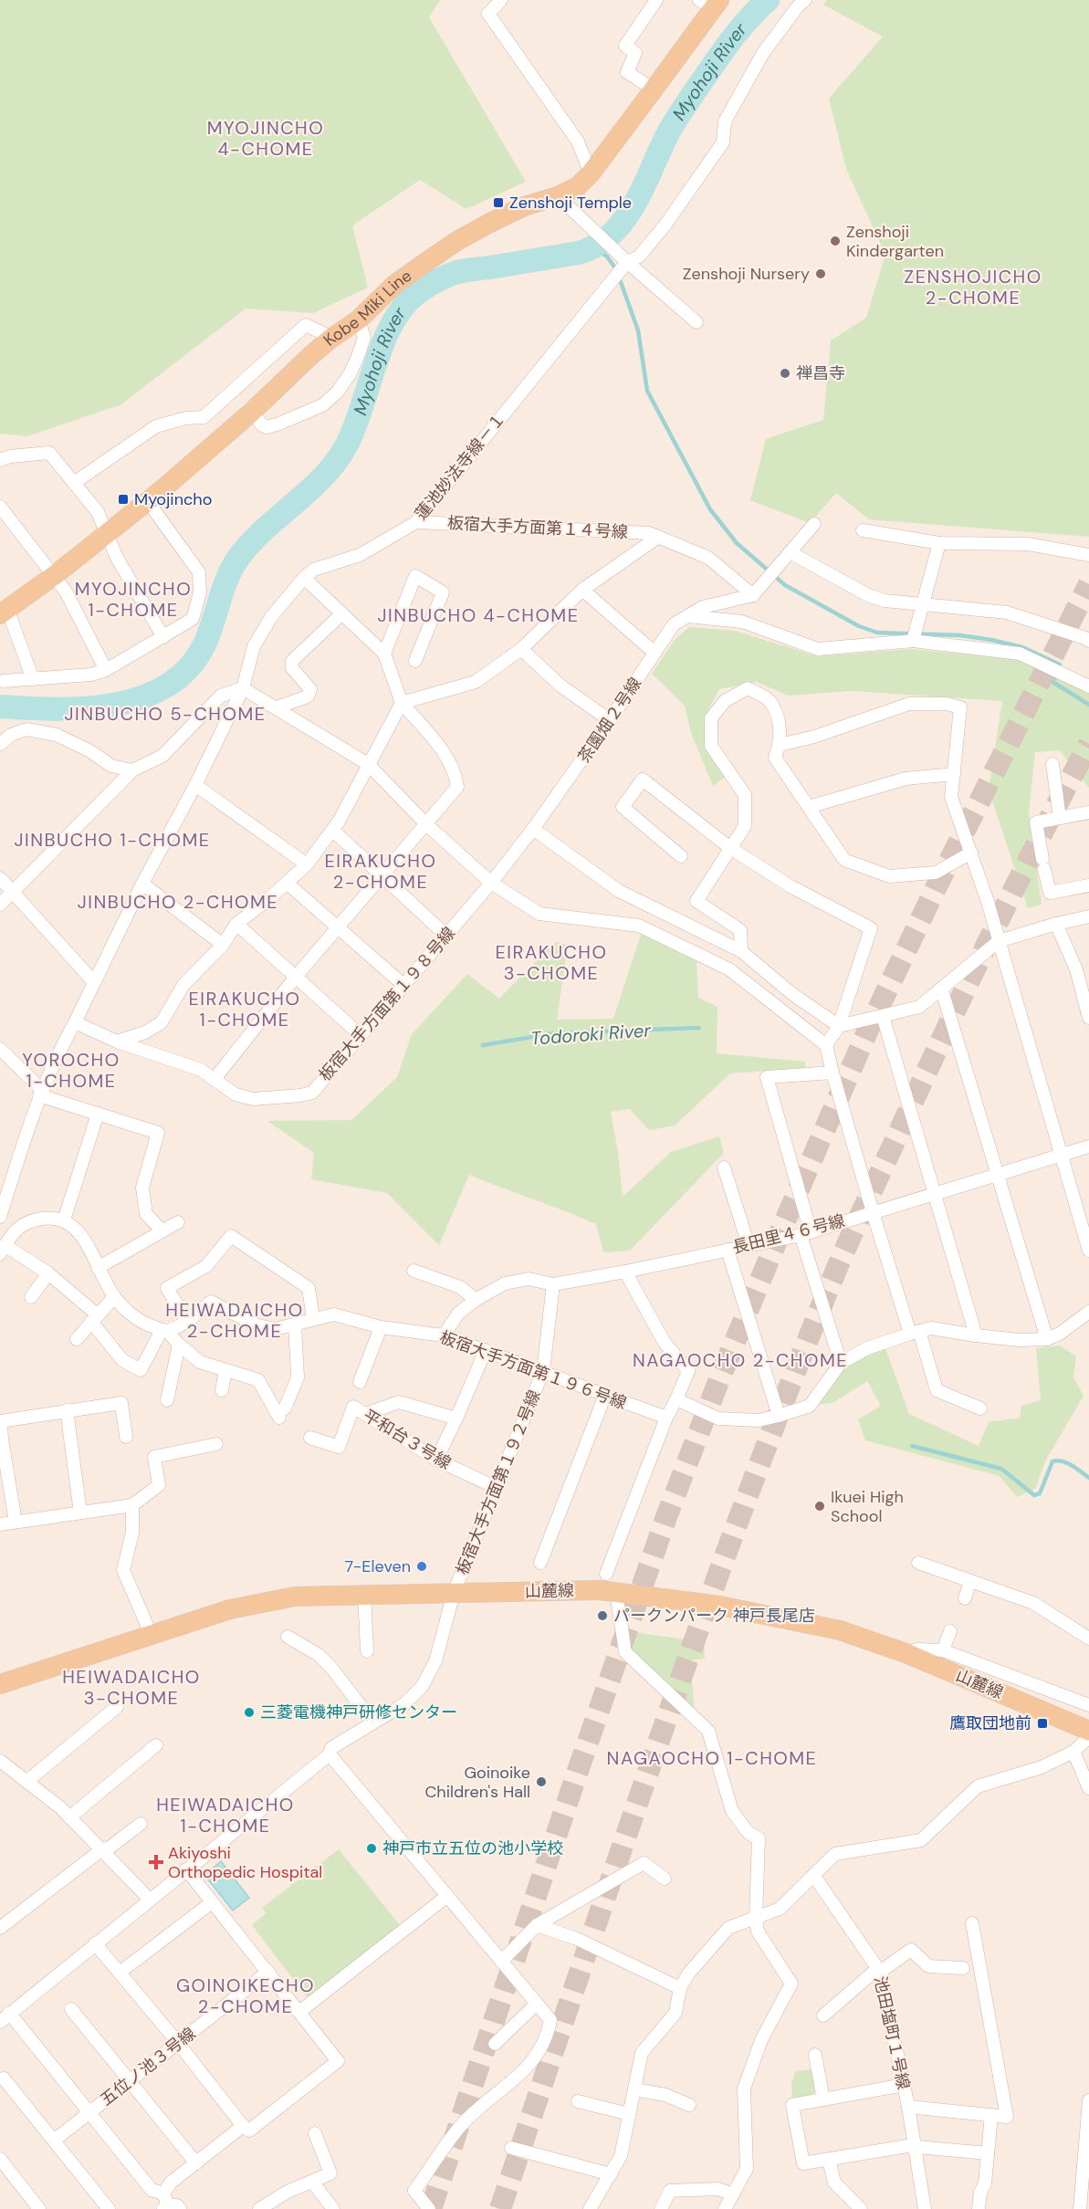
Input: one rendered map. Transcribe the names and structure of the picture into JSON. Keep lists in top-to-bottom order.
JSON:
{
  "streets": {
    "main road": ["Kobe Miki Line", "山麓線"],
    "street": [
      "蓮池妙法寺線－１",
      "板宿大手方面第１４号線",
      "茶園畑２号線",
      "板宿大手方面第１９８号線",
      "長田里４６号線",
      "板宿大手方面第１９６号線",
      "平和台３号線",
      "板宿大手方面第１９２号線",
      "池田塩町１号線",
      "五位ノ池３号線"
    ]
  },
  "crossings": [
    ["蓮池妙法寺線－１", "板宿大手方面第１４号線"],
    ["蓮池妙法寺線－１", "板宿大手方面第１９８号線"],
    ["板宿大手方面第１４号線", "茶園畑２号線"],
    ["茶園畑２号線", "板宿大手方面第１９８号線"],
    ["長田里４６号線", "板宿大手方面第１９２号線"],
    ["板宿大手方面第１９６号線", "板宿大手方面第１９２号線"],
    ["平和台３号線", "板宿大手方面第１９２号線"],
    ["板宿大手方面第１９２号線", "山麓線"]
  ],
  "districts": [
    "MYOJINCHO 4-CHOME",
    "ZENSHOJICHO 2-CHOME",
    "MYOJINCHO 1-CHOME",
    "JINBUCHO 4-CHOME",
    "JINBUCHO 5-CHOME",
    "JINBUCHO 1-CHOME",
    "EIRAKUCHO 2-CHOME",
    "JINBUCHO 2-CHOME",
    "EIRAKUCHO 3-CHOME",
    "EIRAKUCHO 1-CHOME",
    "YOROCHO 1-CHOME",
    "HEIWADAICHO 2-CHOME",
    "NAGAOCHO 2-CHOME",
    "HEIWADAICHO 3-CHOME",
    "NAGAOCHO 1-CHOME",
    "HEIWADAICHO 1-CHOME",
    "GOINOIKECHO 2-CHOME"
  ],
  "water": ["Myohoji River", "Todoroki River"],
  "places": {
    "transit": ["Zenshoji Temple", "Myojincho", "鷹取団地前"],
    "other": [
      "Zenshoji Kindergarten",
      "Zenshoji Nursery",
      "禅昌寺",
      "Ikuei High School",
      "7-Eleven",
      "パークンパーク 神戸長尾店",
      "三菱電機神戸研修センター",
      "Goinoike Children's Hall",
      "神戸市立五位の池小学校"
    ],
    "health": ["Akiyoshi Orthopedic Hospital"]
  }
}
